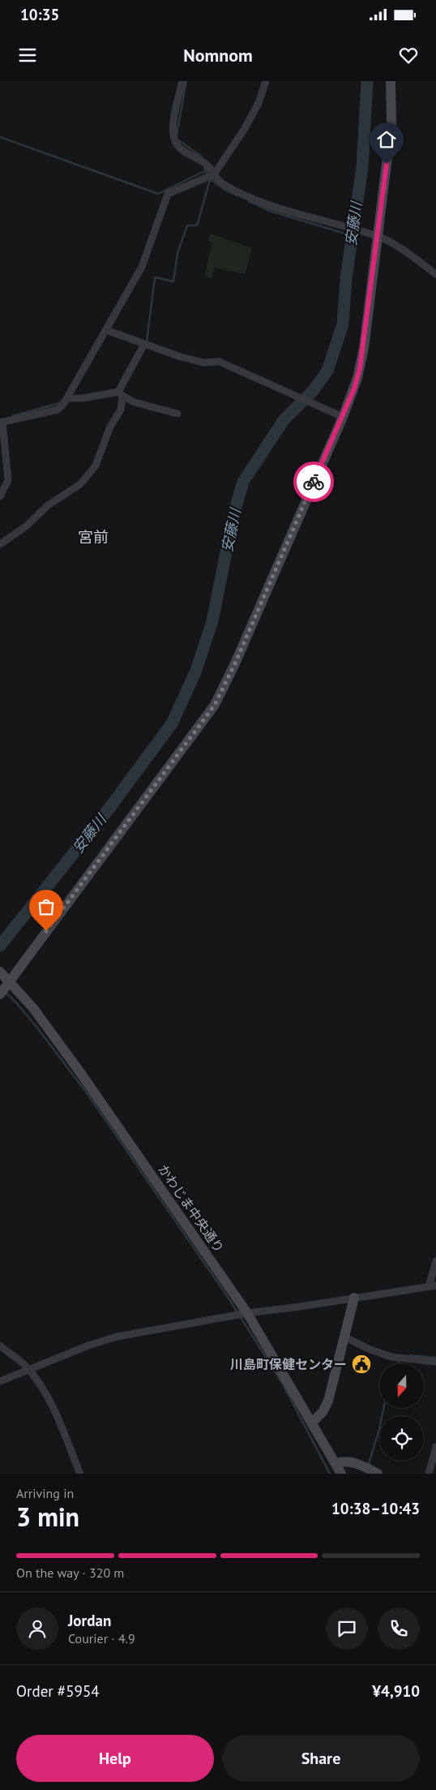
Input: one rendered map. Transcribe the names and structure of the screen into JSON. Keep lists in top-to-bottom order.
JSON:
{
  "streets": {
    "street": ["かわじま中央通り"]
  },
  "districts": ["宮前"],
  "water": ["安藤川"],
  "places": {
    "public building": ["川島町保健センター"]
  },
  "north": "bottom",
  "page": {
    "status": "10:35",
    "header": "Nomnom",
    "heading": ["3 min", "Arriving in", "10:38–10:43"],
    "panel": [
      "Jordan",
      "Courier · 4.9",
      "Order #5954",
      "¥4,910"
    ],
    "bar": "On the way · 320 m",
    "buttons": ["Help", "Share"]
  }
}
